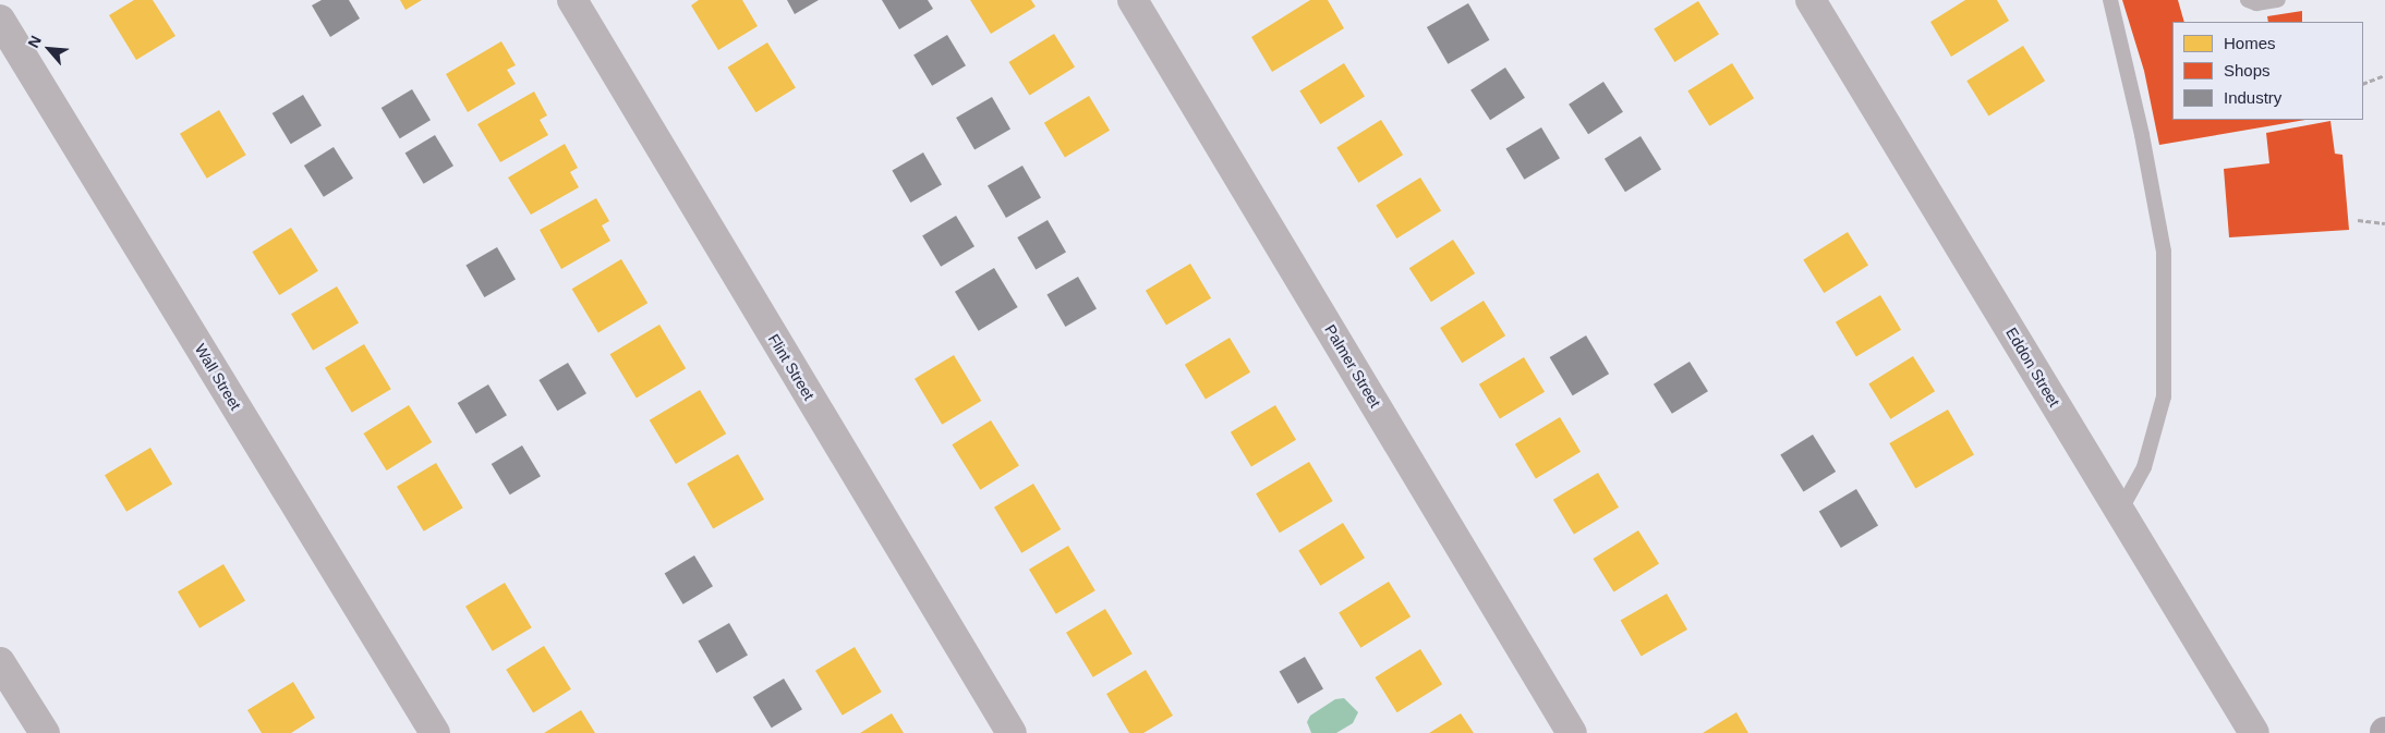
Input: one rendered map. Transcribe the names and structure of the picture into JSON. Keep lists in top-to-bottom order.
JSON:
{
  "streets": {
    "street": [
      "Palmer Street",
      "Flint Street",
      "Eddon Street",
      "Wall Street"
    ]
  },
  "legend": ["Homes", "Shops", "Industry"],
  "north": "top left"
}
